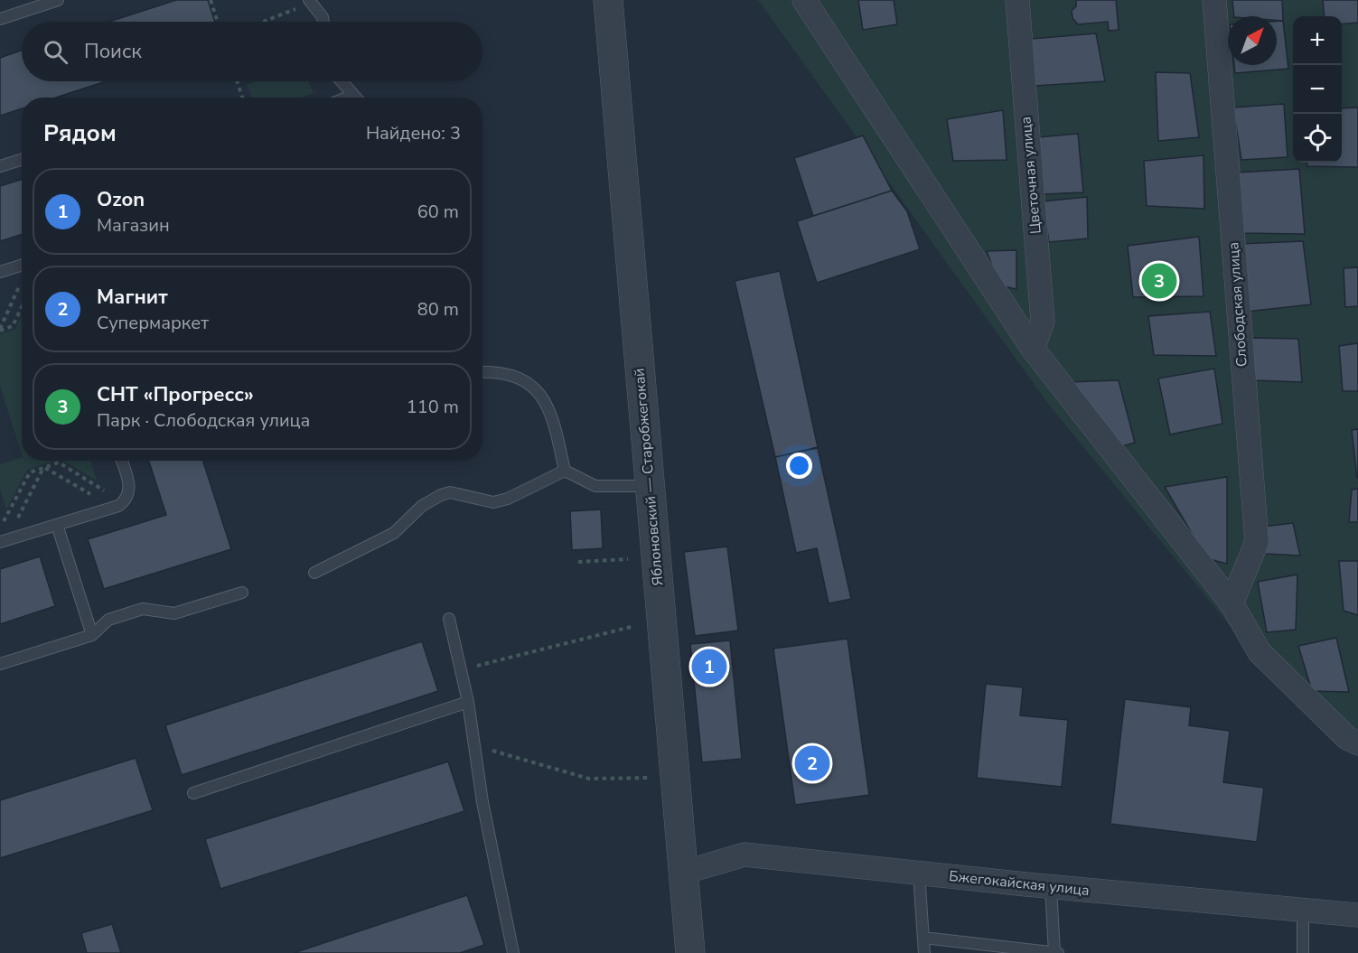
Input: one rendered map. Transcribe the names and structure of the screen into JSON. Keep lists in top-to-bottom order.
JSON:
{
  "streets": {
    "street": [
      "Цветочная улица",
      "Слободская улица",
      "Яблоновский — Старобжегокай",
      "Бжегокайская улица"
    ]
  },
  "crossings": [
    ["Яблоновский — Старобжегокай", "Бжегокайская улица"]
  ],
  "north": "top right",
  "page": {
    "map_buttons": ["+", "−"],
    "search": "Поиск",
    "heading": ["Рядом", "Найдено: 3"],
    "list": [
      {
        "mark": "1",
        "name": "Ozon",
        "note": "Магазин",
        "value": "60 m"
      },
      {
        "mark": "2",
        "name": "Магнит",
        "note": "Супермаркет",
        "value": "80 m"
      },
      {
        "mark": "3",
        "name": "СНТ «Прогресс»",
        "note": "Парк · Слободская улица",
        "value": "110 m"
      }
    ],
    "pins": ["3", "1", "2"]
  }
}
